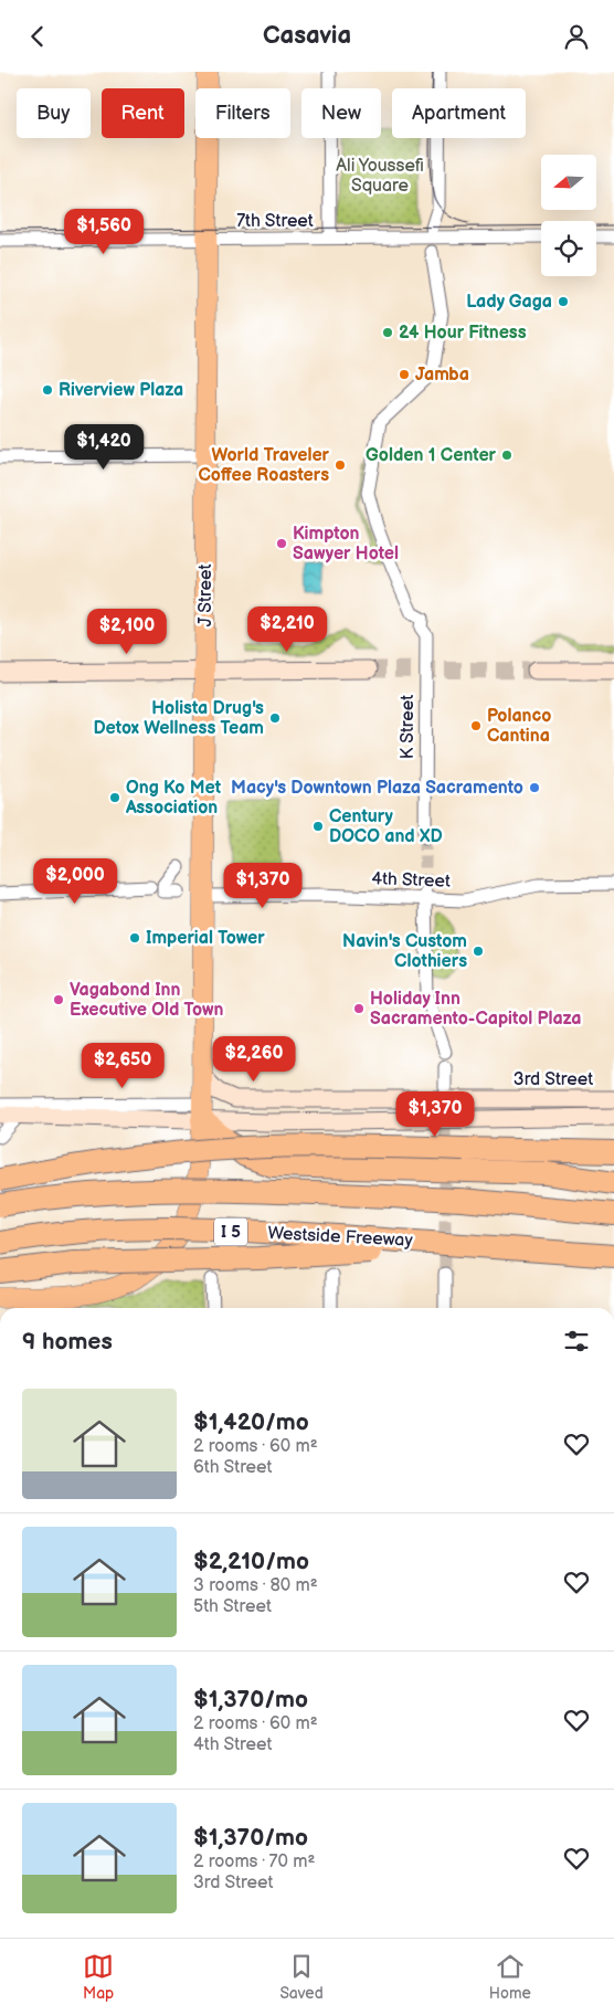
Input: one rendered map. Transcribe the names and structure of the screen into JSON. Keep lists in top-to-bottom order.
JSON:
{
  "streets": {
    "highway": ["I 5", "Westside Freeway"],
    "main road": ["J Street"],
    "street": [
      "7th Street",
      "K Street",
      "4th Street",
      "3rd Street"
    ]
  },
  "crossings": [
    ["7th Street", "J Street"],
    ["J Street", "4th Street"],
    ["J Street", "3rd Street"]
  ],
  "parks": ["Ali Youssefi Square"],
  "places": [
    "Lady Gaga",
    "24 Hour Fitness",
    "Jamba",
    "Riverview Plaza",
    "Golden 1 Center",
    "World Traveler Coffee Roasters",
    "Kimpton Sawyer Hotel",
    "Holista Drug's Detox Wellness Team",
    "Polanco Cantina",
    "Macy's Downtown Plaza Sacramento",
    "Ong Ko Met Association",
    "Century DOCO and XD",
    "Imperial Tower",
    "Navin's Custom Clothiers",
    "Vagabond Inn Executive Old Town",
    "Holiday Inn Sacramento-Capitol Plaza"
  ],
  "north": "left",
  "page": {
    "header": "Casavia",
    "chip": [
      "Buy",
      "Rent",
      "Filters",
      "New",
      "Apartment"
    ],
    "price": [
      "$1,560",
      "$1,420",
      "$2,210",
      "$2,100",
      "$2,000",
      "$1,370",
      "$2,260",
      "$2,650",
      "$1,370"
    ],
    "heading": "9 homes",
    "list": [
      {
        "name": "$1,420/mo",
        "note": "2 rooms · 60 m² · 6th Street"
      },
      {
        "name": "$2,210/mo",
        "note": "3 rooms · 80 m² · 5th Street"
      },
      {
        "name": "$1,370/mo",
        "note": "2 rooms · 60 m² · 4th Street"
      },
      {
        "name": "$1,370/mo",
        "note": "2 rooms · 70 m² · 3rd Street"
      }
    ],
    "tabs": ["Map", "Saved", "Home"]
  }
}
